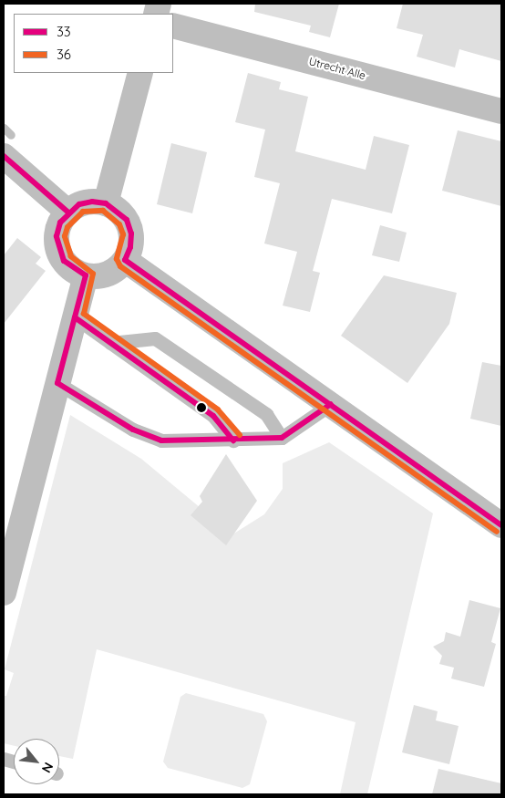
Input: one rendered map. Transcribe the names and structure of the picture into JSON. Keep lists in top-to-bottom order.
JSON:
{
  "streets": {
    "street": ["Utrecht Alle"]
  },
  "lines": ["transit line 33", "transit line 36"],
  "legend": ["33", "36"],
  "north": "bottom right"
}
